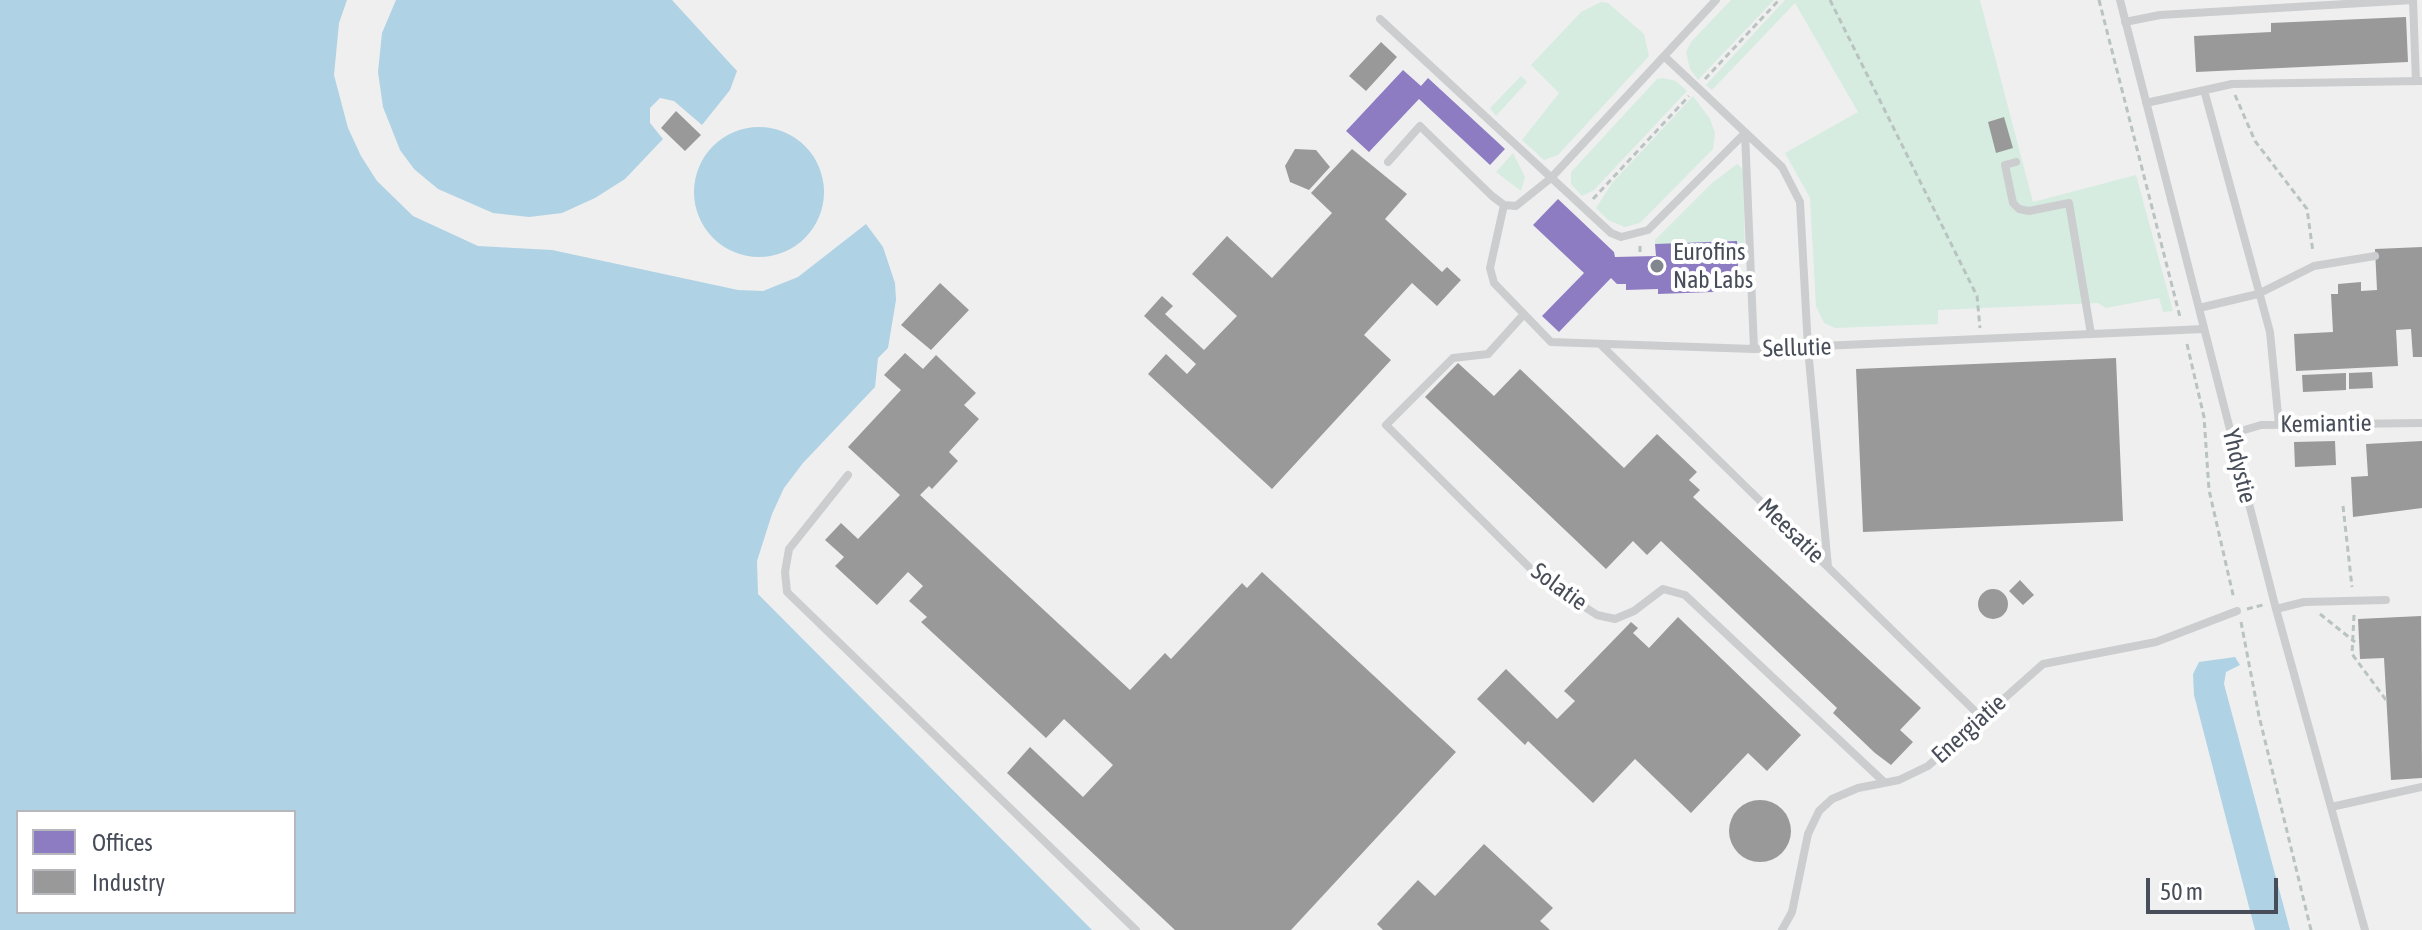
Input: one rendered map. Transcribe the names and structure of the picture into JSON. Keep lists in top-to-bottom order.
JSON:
{
  "streets": {
    "lane": [
      "Sellutie",
      "Kemiantie",
      "Yhdystie",
      "Meesatie",
      "Solatie",
      "Energiatie"
    ]
  },
  "crossings": [
    ["Sellutie", "Yhdystie"],
    ["Sellutie", "Meesatie"],
    ["Sellutie", "Solatie"],
    ["Kemiantie", "Yhdystie"],
    ["Meesatie", "Energiatie"],
    ["Solatie", "Energiatie"]
  ],
  "places": ["Eurofins Nab Labs"],
  "legend": ["Offices", "Industry"],
  "scale_bar": "50 m"
}
